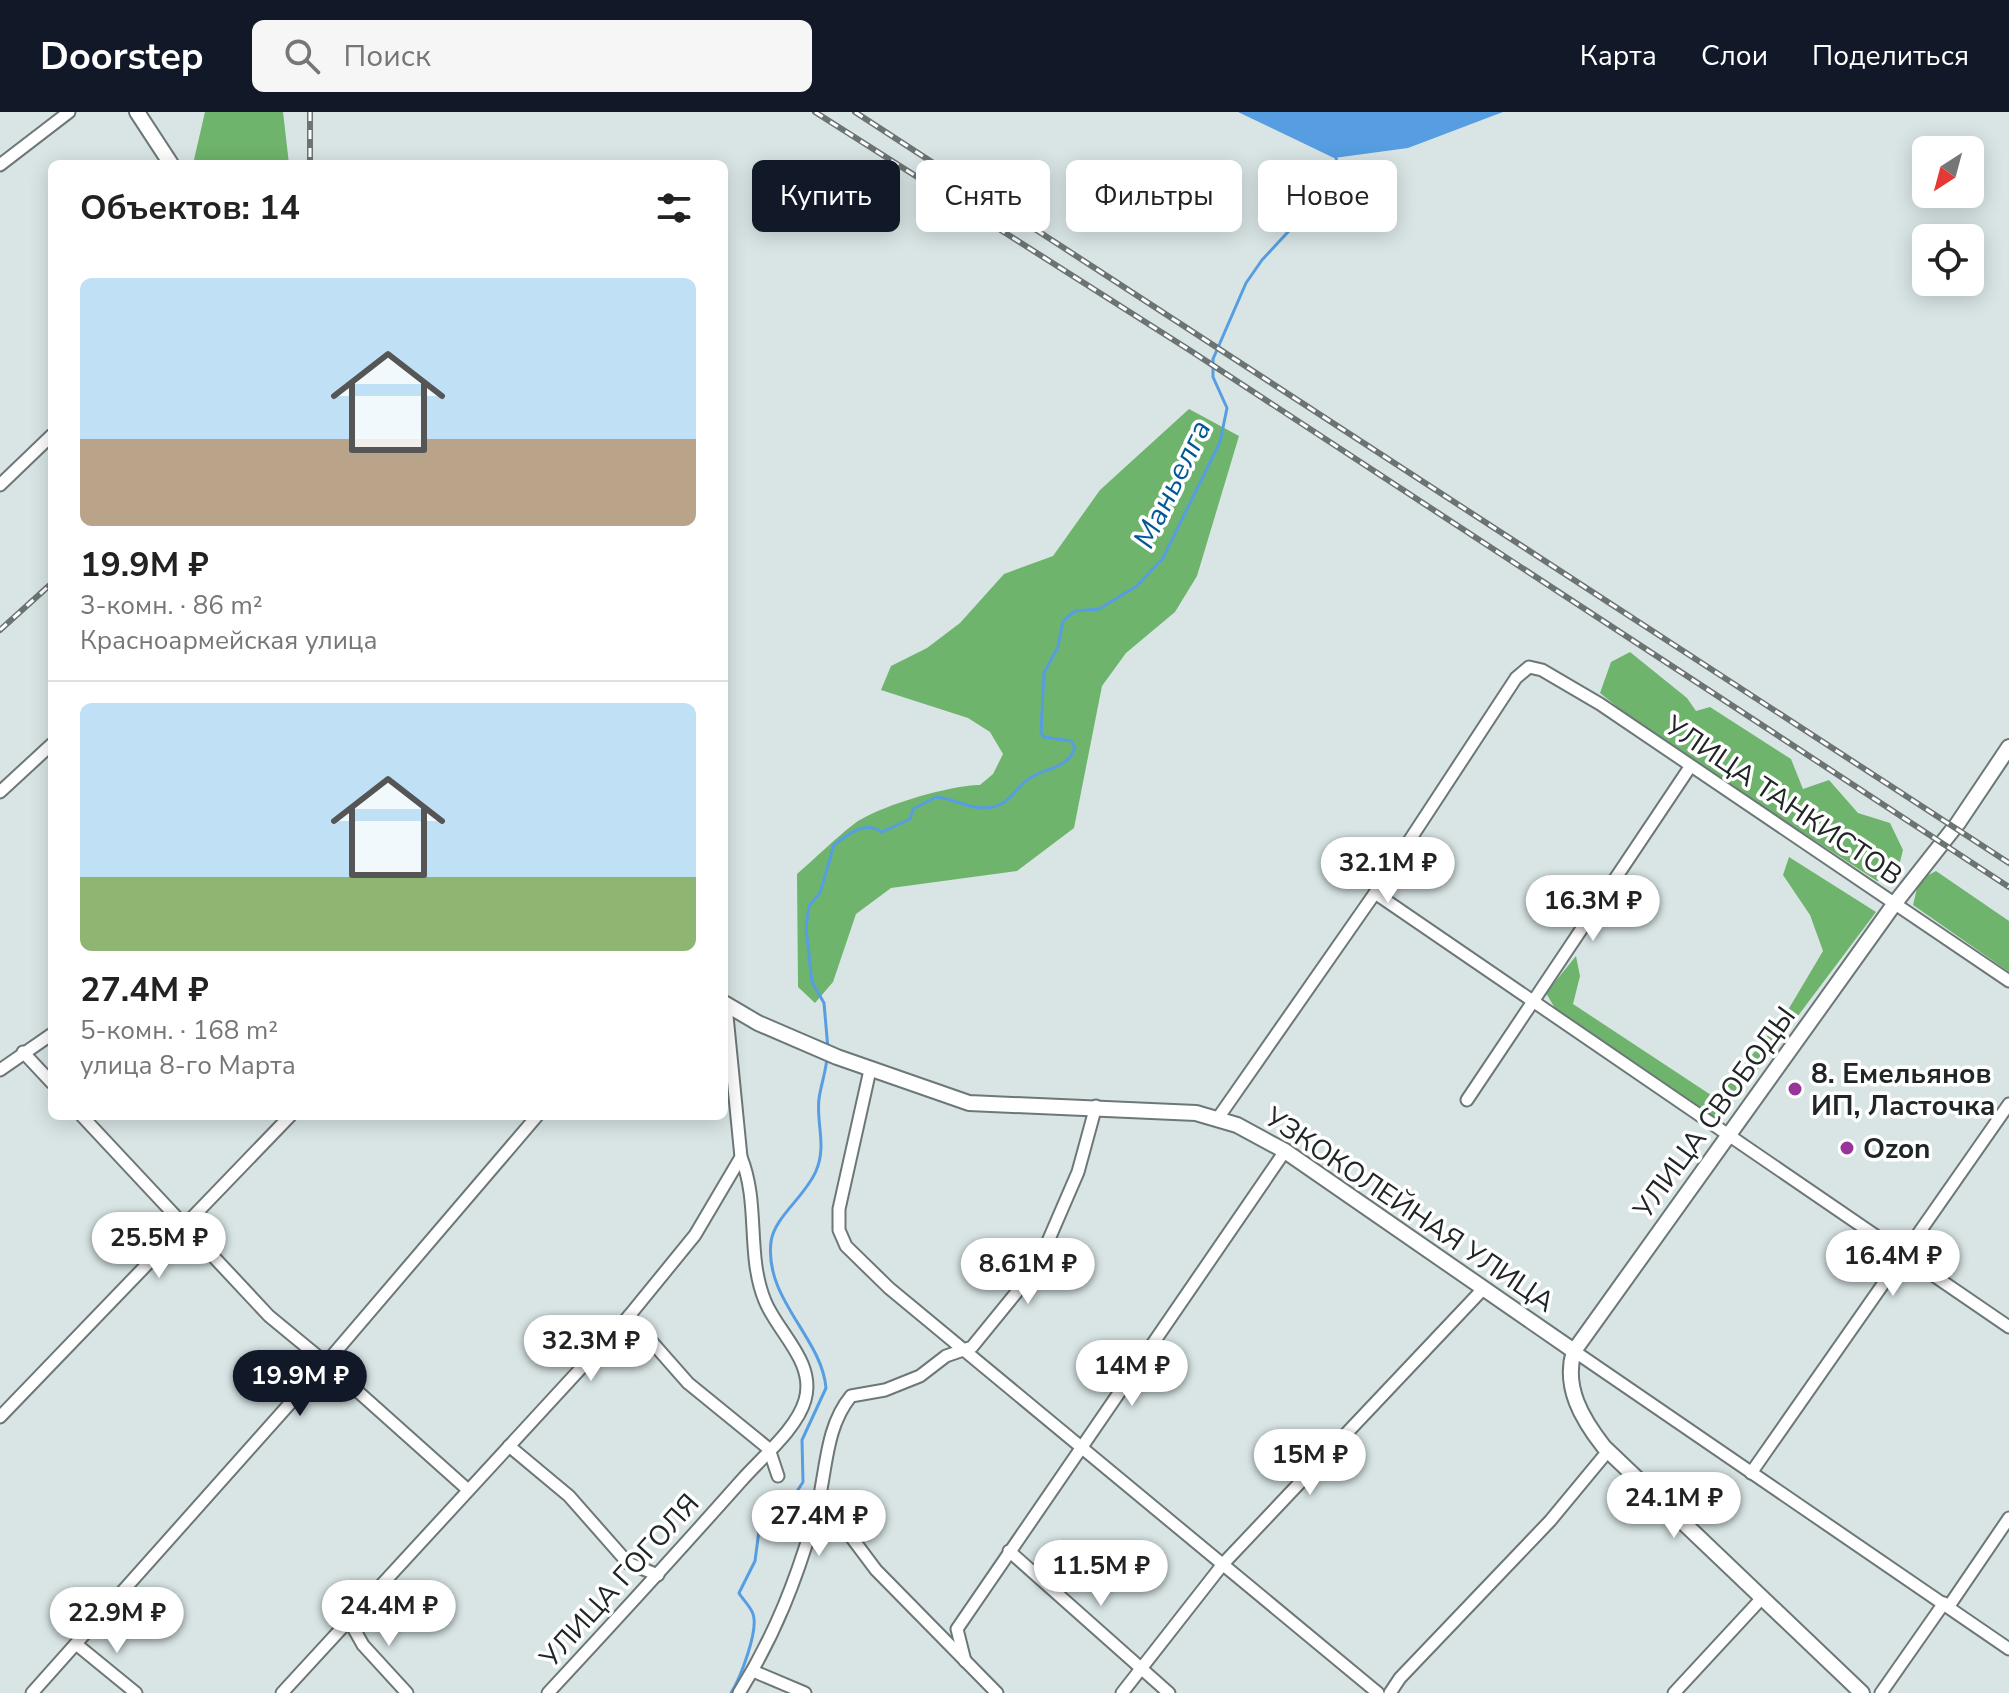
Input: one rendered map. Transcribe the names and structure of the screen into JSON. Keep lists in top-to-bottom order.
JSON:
{
  "streets": {
    "street": [
      "УЛИЦА ТАНКИСТОВ",
      "УЛИЦА СВОБОДЫ",
      "УЗКОКОЛЕЙНАЯ УЛИЦА",
      "УЛИЦА ГОГОЛЯ"
    ]
  },
  "crossings": [
    ["УЛИЦА ТАНКИСТОВ", "УЛИЦА СВОБОДЫ"],
    ["УЛИЦА СВОБОДЫ", "УЗКОКОЛЕЙНАЯ УЛИЦА"]
  ],
  "water": ["Маньелга"],
  "places": ["8. Емельянов ИП, Ласточка", "Ozon"],
  "north": "bottom left",
  "page": {
    "header": "Doorstep",
    "search": "Поиск",
    "nav": ["Карта", "Слои", "Поделиться"],
    "chip": [
      "Купить",
      "Снять",
      "Фильтры",
      "Новое"
    ],
    "heading": "Объектов: 14",
    "list": [
      {
        "name": "19.9M ₽",
        "note": "3-комн. · 86 m² · Красноармейская улица"
      },
      {
        "name": "27.4M ₽",
        "note": "5-комн. · 168 m² · улица 8-го Марта"
      }
    ],
    "price": [
      "32.1M ₽",
      "16.3M ₽",
      "25.5M ₽",
      "16.4M ₽",
      "8.61M ₽",
      "32.3M ₽",
      "14M ₽",
      "19.9M ₽",
      "15M ₽",
      "24.1M ₽",
      "27.4M ₽",
      "11.5M ₽",
      "24.4M ₽",
      "22.9M ₽"
    ]
  }
}
